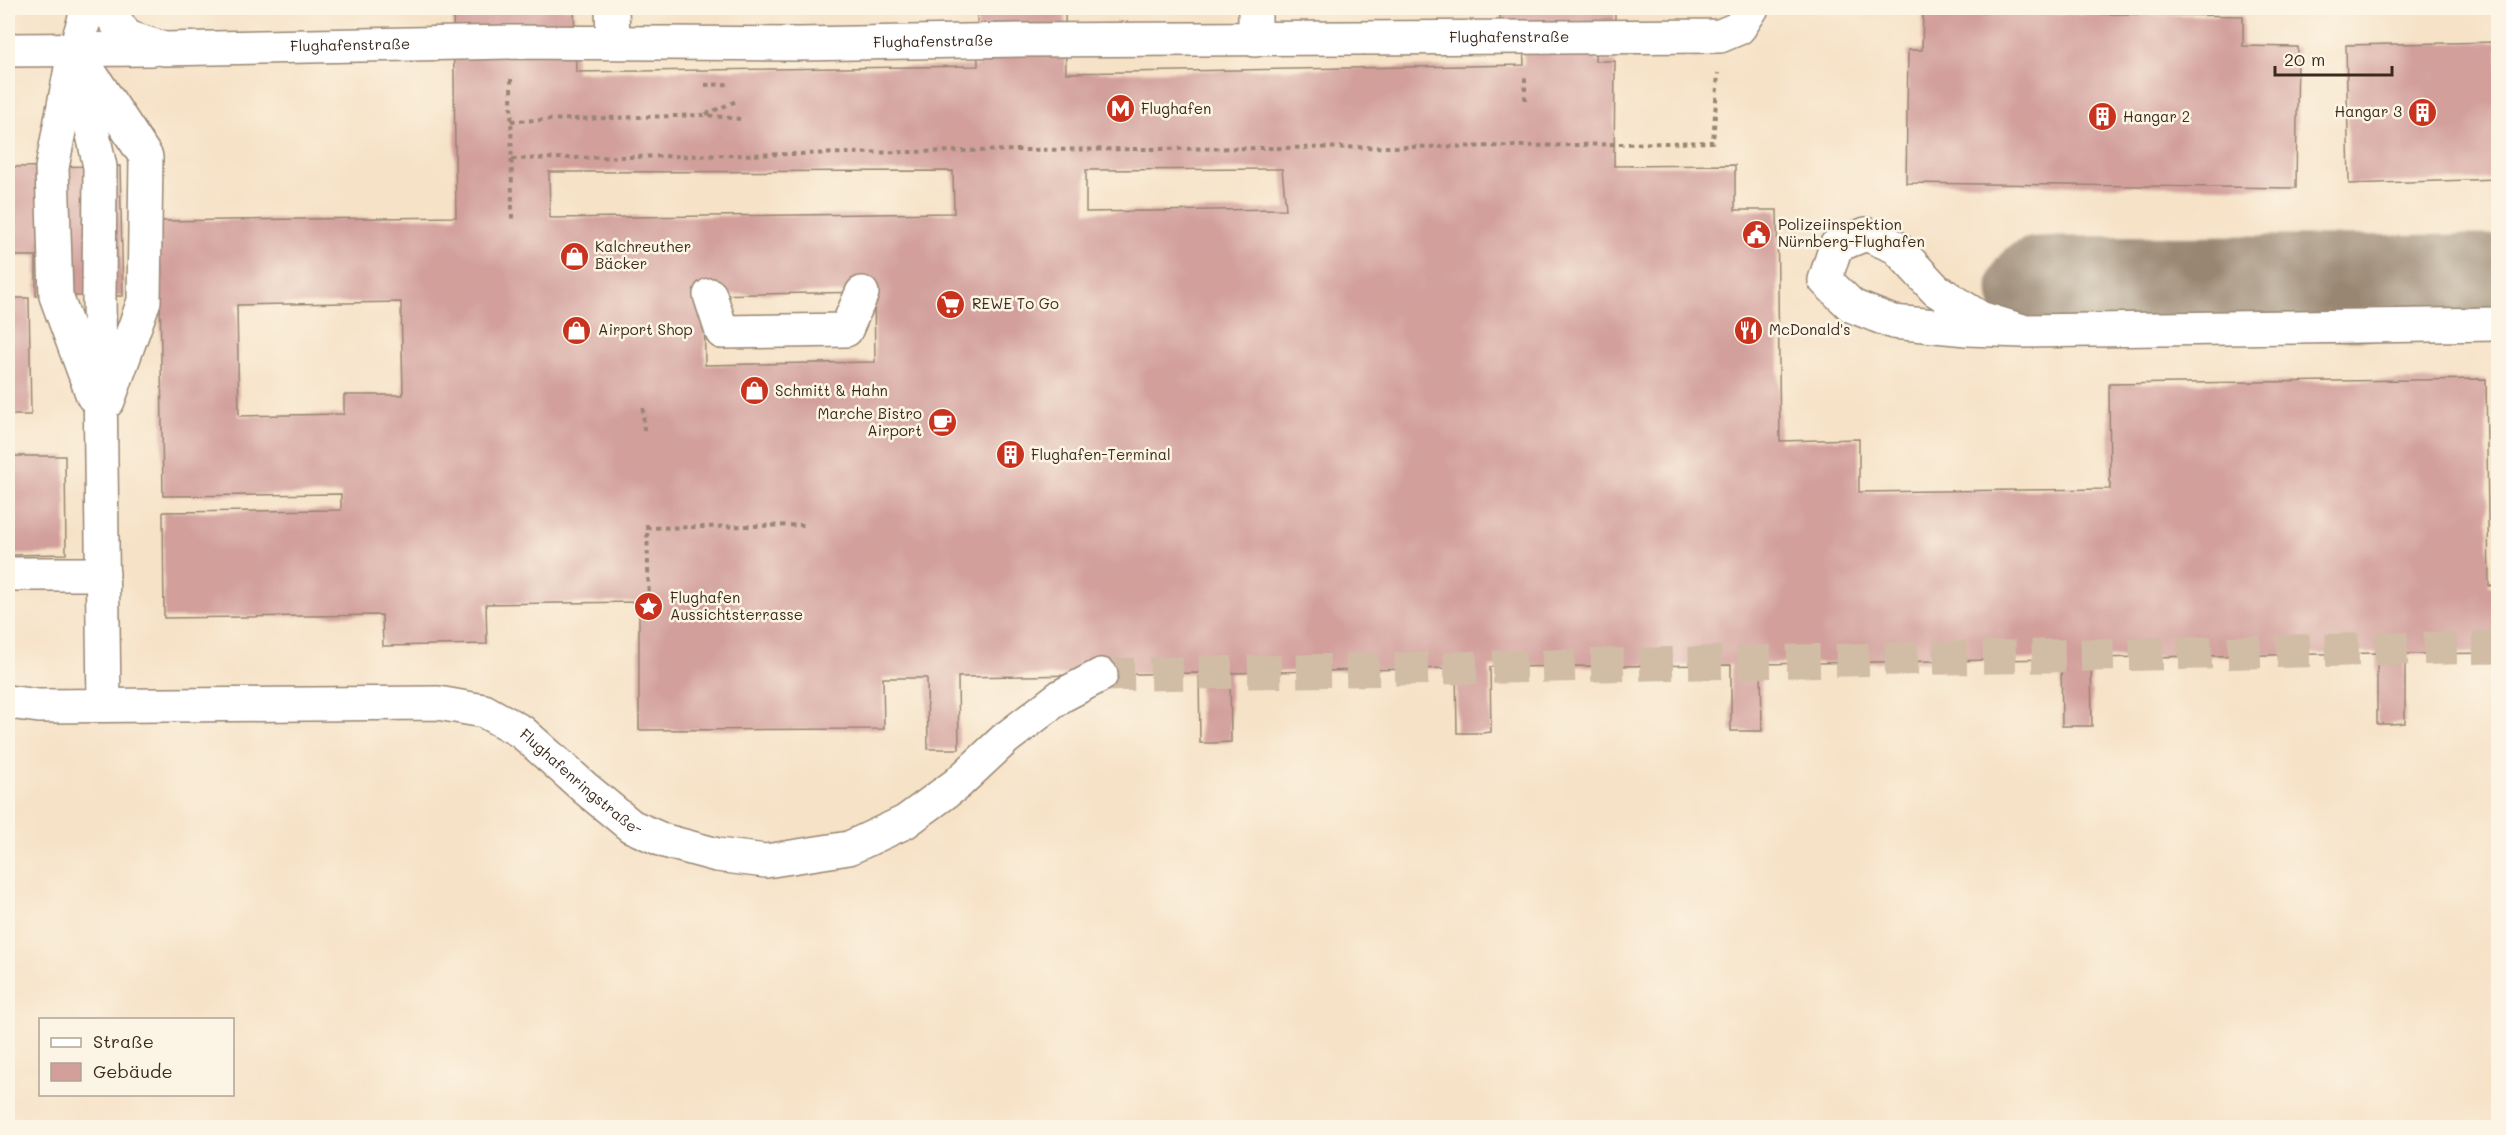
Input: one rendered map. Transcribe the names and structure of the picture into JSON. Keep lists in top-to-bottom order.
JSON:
{
  "streets": {
    "street": ["Flughafenstraße", "Flughafenringstraße-"]
  },
  "places": {
    "metro station": ["Flughafen"],
    "building": ["Hangar 3", "Hangar 2", "Flughafen-Terminal"],
    "public building": ["Polizeiinspektion Nürnberg-Flughafen"],
    "shop": ["Kalchreuther Bäcker", "Airport Shop", "Schmitt & Hahn"],
    "supermarket": ["REWE To Go"],
    "restaurant": ["McDonald's"],
    "cafe": ["Marche Bistro Airport"],
    "place": ["Flughafen Aussichtsterrasse"]
  },
  "legend": ["Straße", "Gebäude"],
  "scale_bar": "20 m"
}
